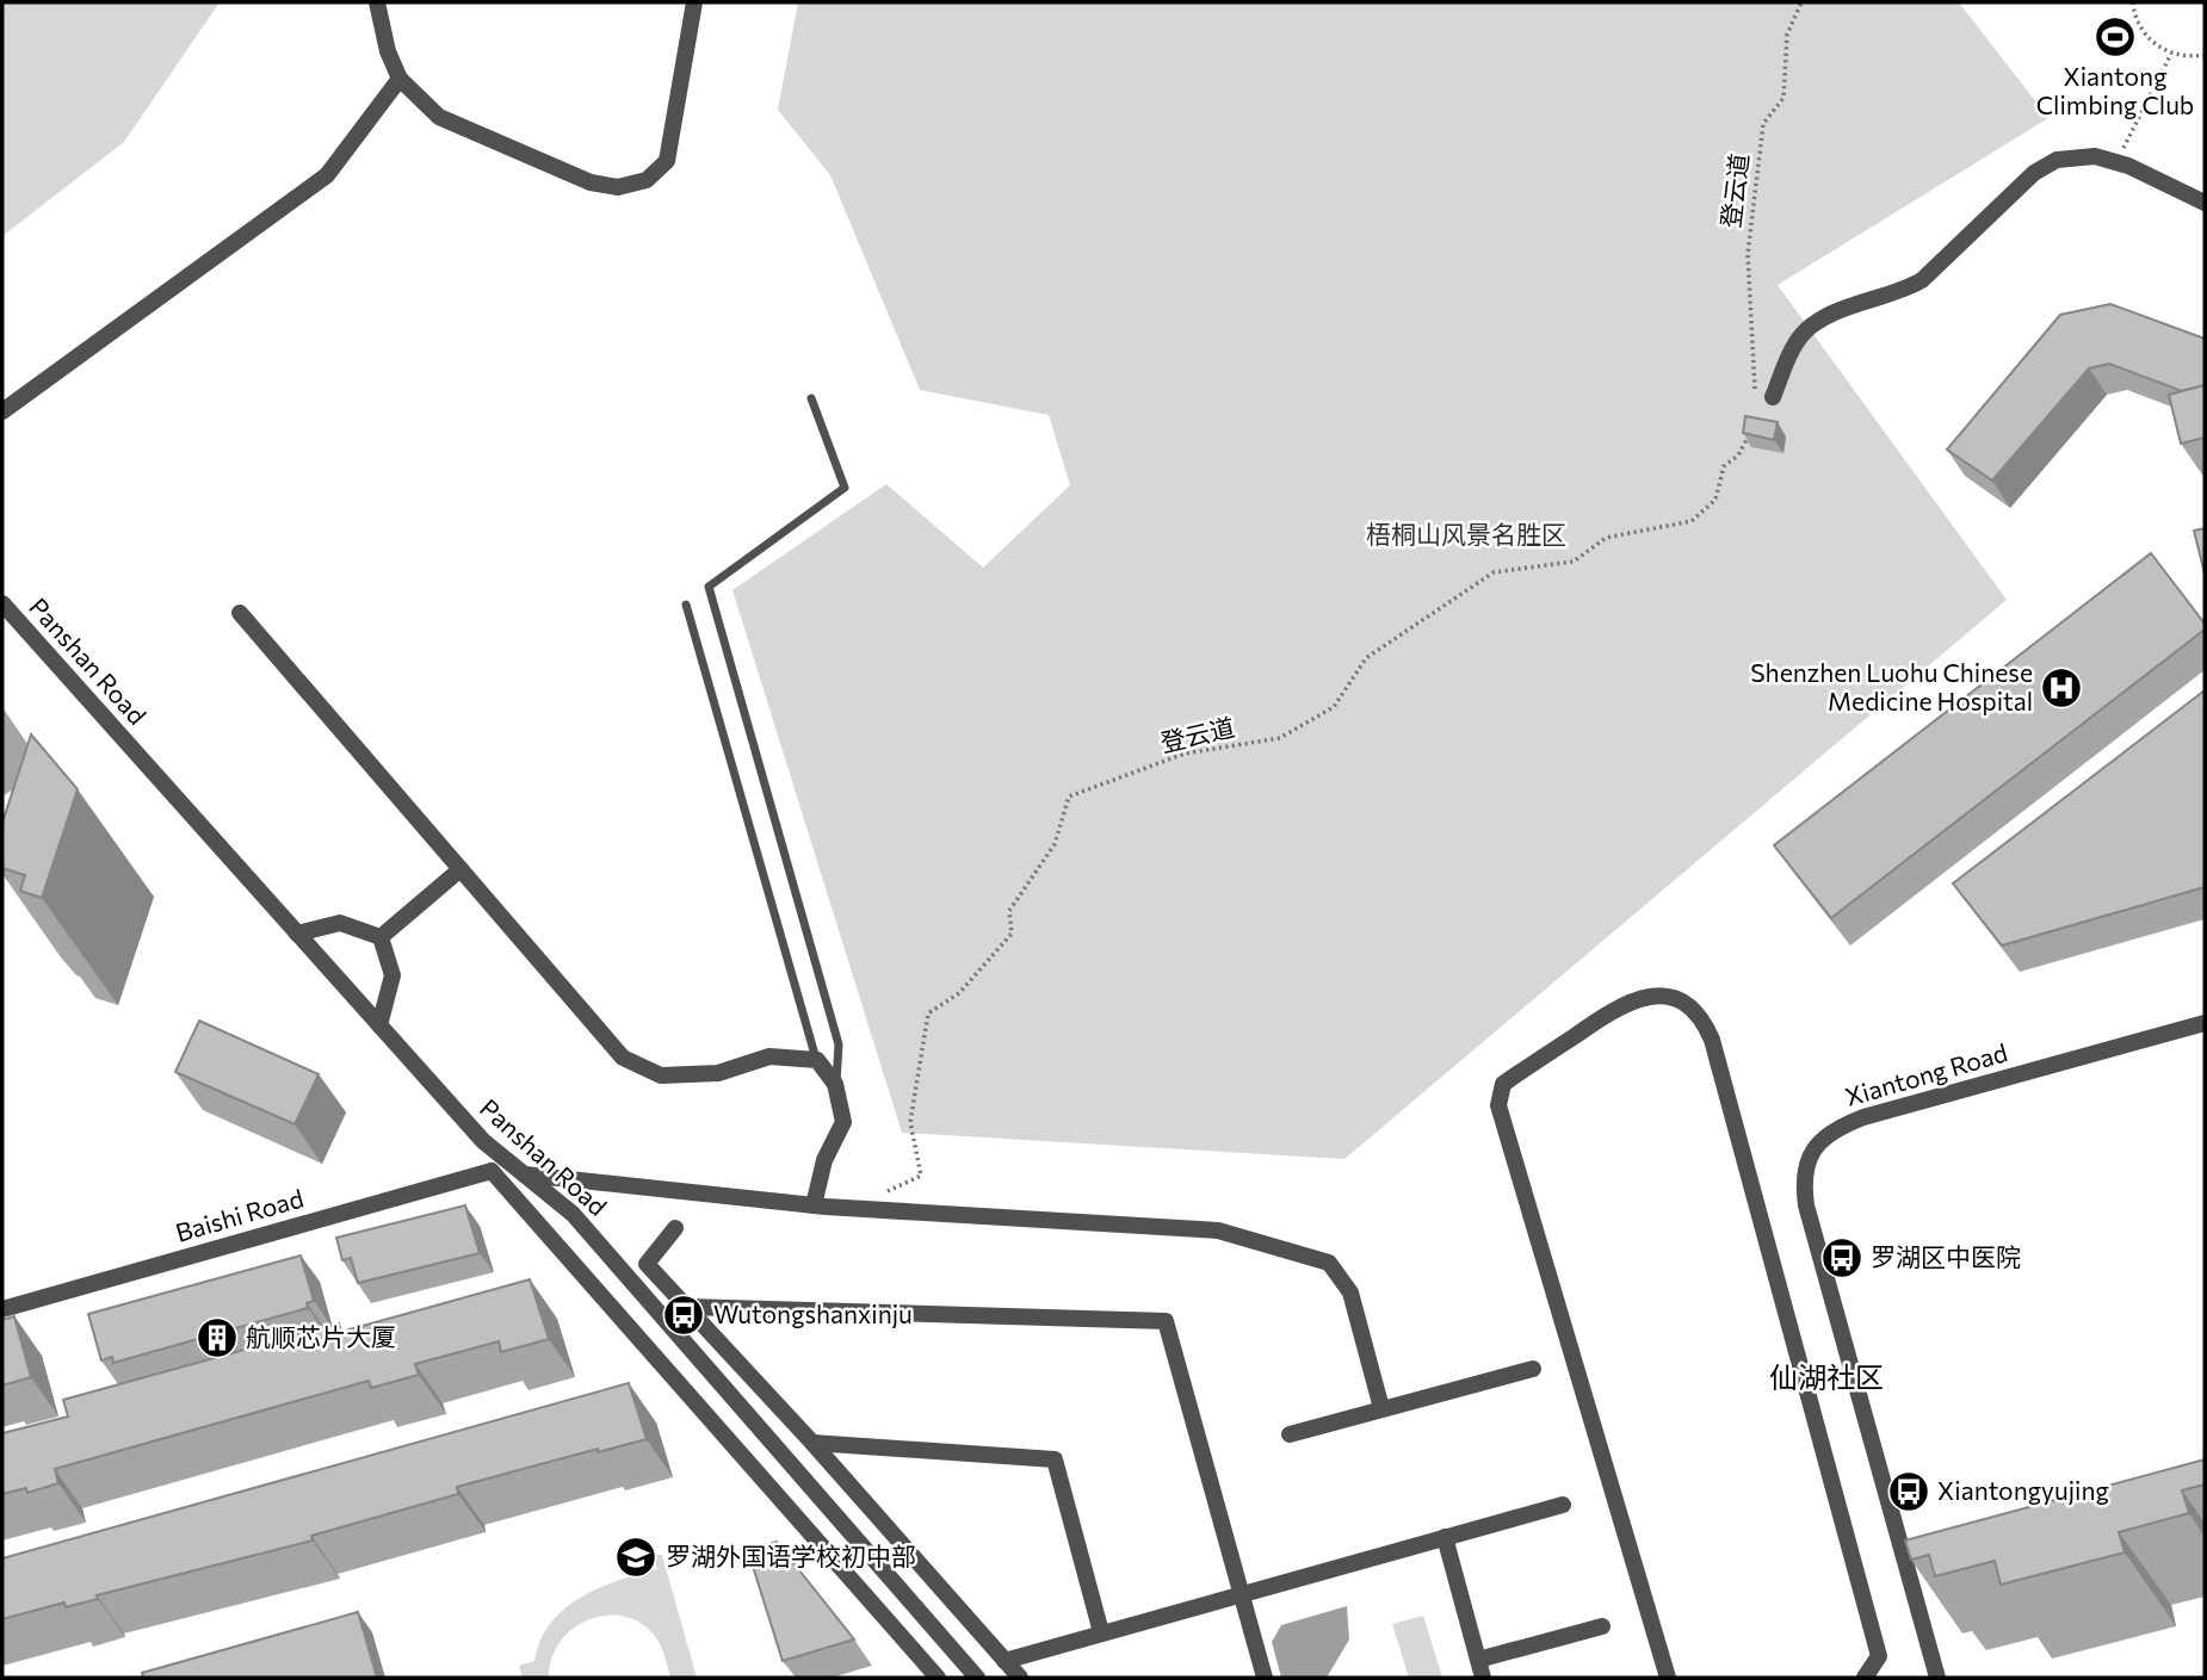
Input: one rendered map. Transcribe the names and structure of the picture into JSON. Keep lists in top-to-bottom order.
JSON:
{
  "streets": {
    "street": ["Panshan Road", "Xiantong Road", "Baishi Road"],
    "path": ["登云道"]
  },
  "crossings": [
    ["Panshan Road", "Baishi Road"]
  ],
  "districts": ["仙湖社区"],
  "parks": ["梧桐山风景名胜区"],
  "places": {
    "sports": ["Xiantong Climbing Club"],
    "hospital": ["Shenzhen Luohu Chinese Medicine Hospital"],
    "bus stop": ["罗湖区中医院", "Wutongshanxinju", "Xiantongyujing"],
    "building": ["航顺芯片大厦"],
    "school or university": ["罗湖外国语学校初中部"]
  }
}
